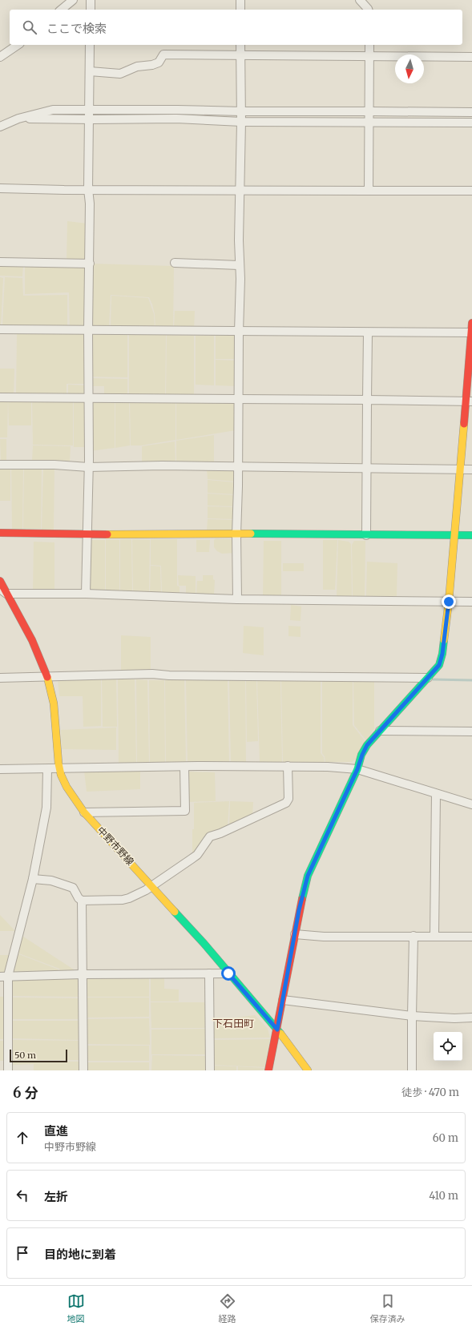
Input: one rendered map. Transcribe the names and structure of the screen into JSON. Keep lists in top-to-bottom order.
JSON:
{
  "streets": {
    "street": ["中野市野線"]
  },
  "districts": ["下石田町"],
  "scale_bar": "50 m",
  "north": "bottom",
  "page": {
    "search": "ここで検索",
    "scale": "50 m",
    "heading": ["6 分", "徒歩 · 470 m"],
    "list": [
      ["直進", "中野市野線", "60 m"],
      ["左折", "410 m"],
      "目的地に到着"
    ],
    "nav": ["地図", "経路", "保存済み"]
  }
}
